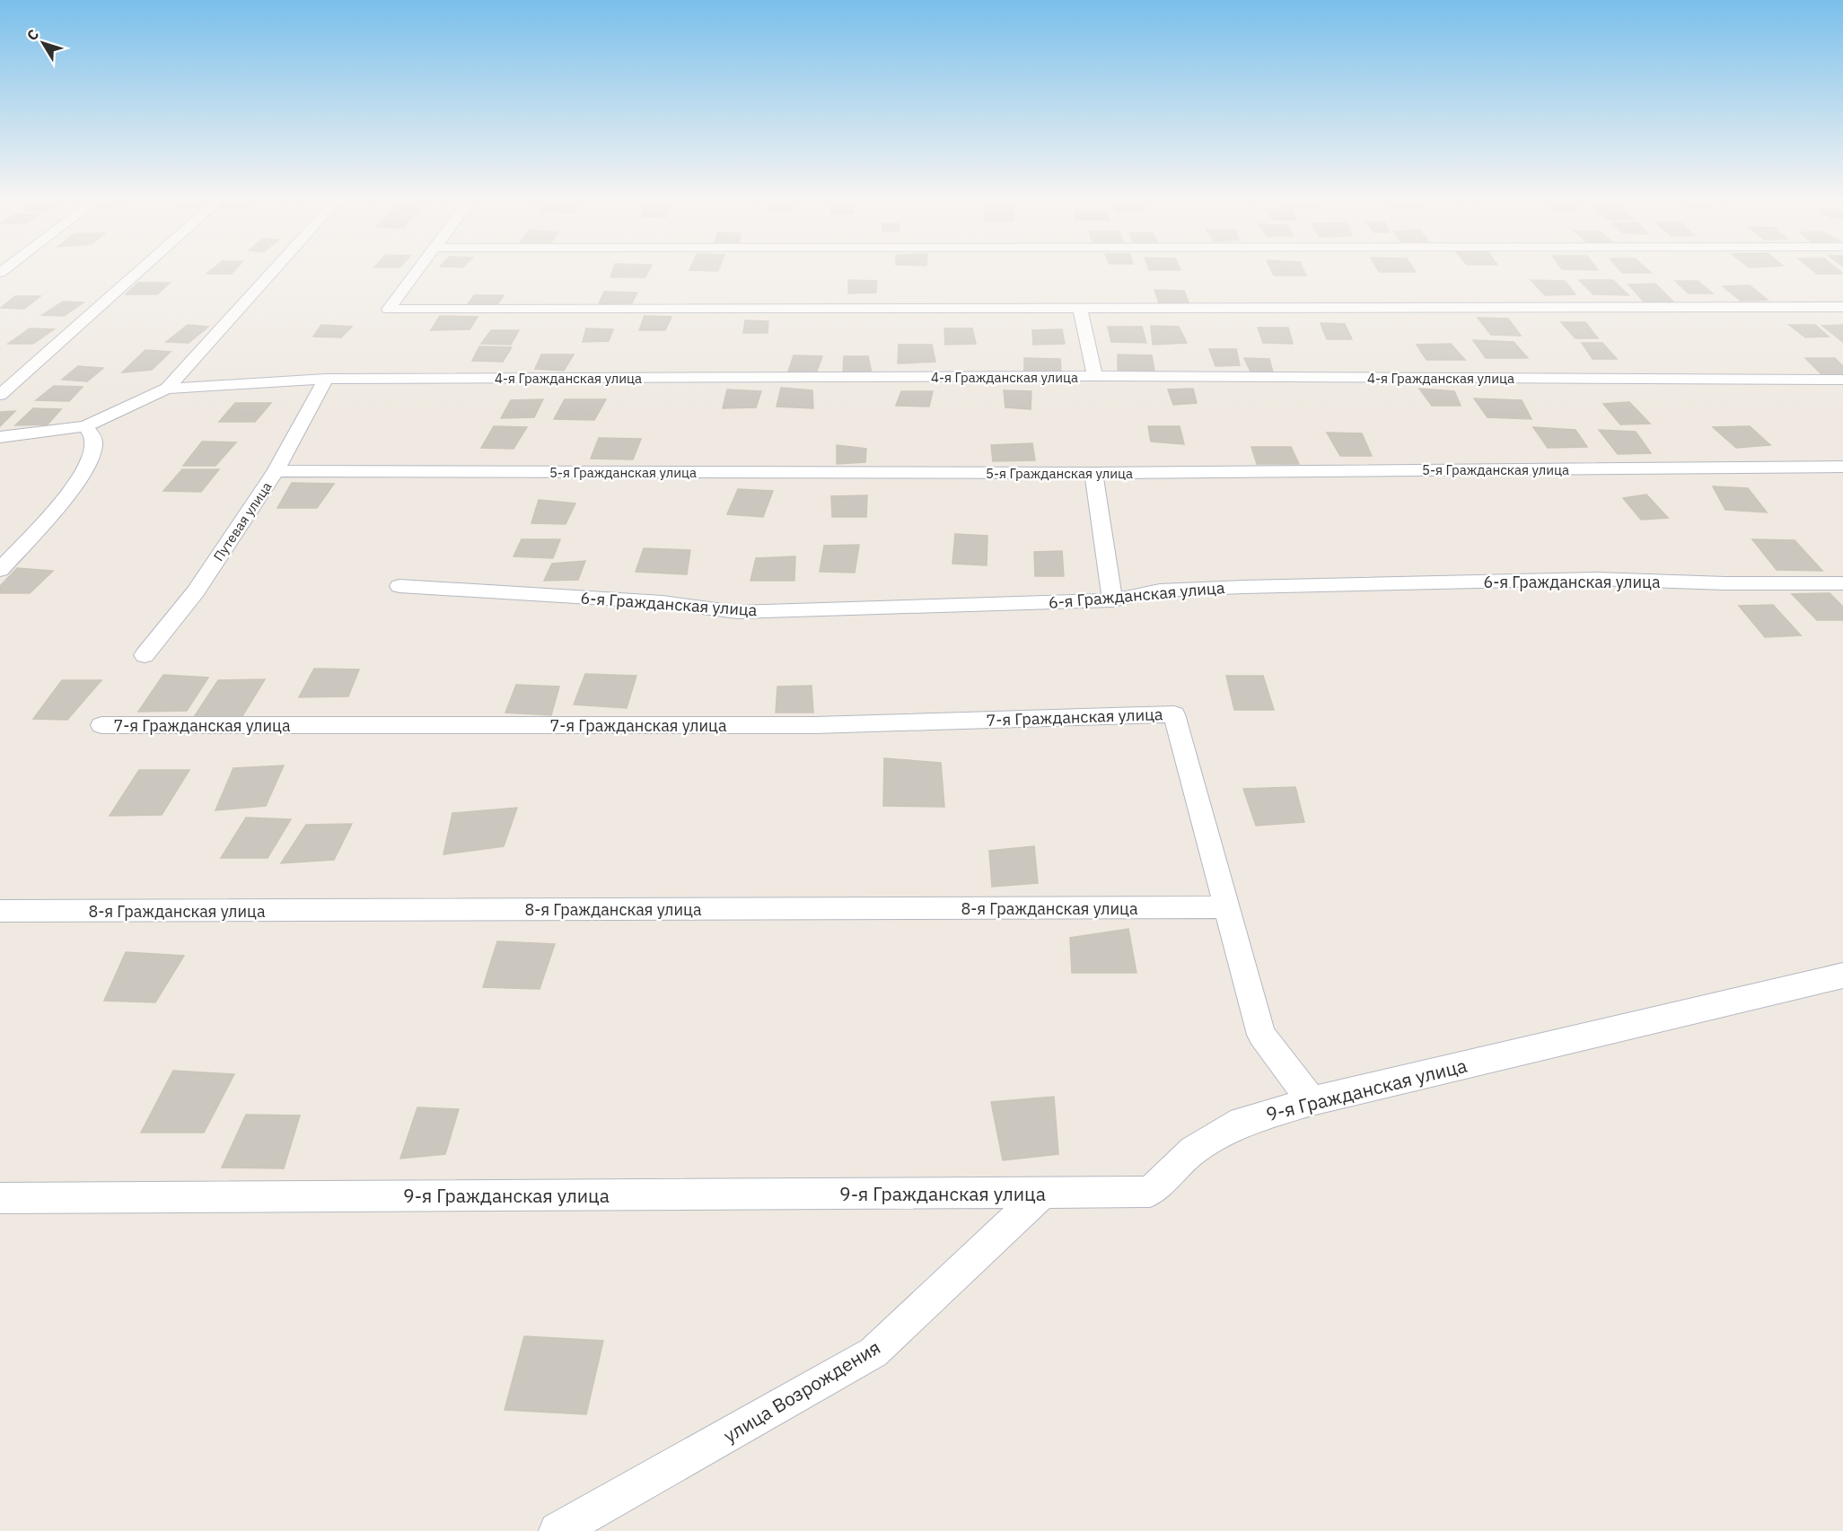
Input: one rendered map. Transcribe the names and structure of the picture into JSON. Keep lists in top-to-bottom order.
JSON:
{
  "streets": {
    "street": [
      "4-я Гражданская улица",
      "5-я Гражданская улица",
      "Путевая улица",
      "6-я Гражданская улица",
      "7-я Гражданская улица",
      "8-я Гражданская улица",
      "9-я Гражданская улица",
      "улица Возрождения"
    ]
  },
  "crossings": [
    ["4-я Гражданская улица", "Путевая улица"],
    ["5-я Гражданская улица", "Путевая улица"],
    ["7-я Гражданская улица", "8-я Гражданская улица"],
    ["9-я Гражданская улица", "улица Возрождения"]
  ],
  "north": "top left"
}
